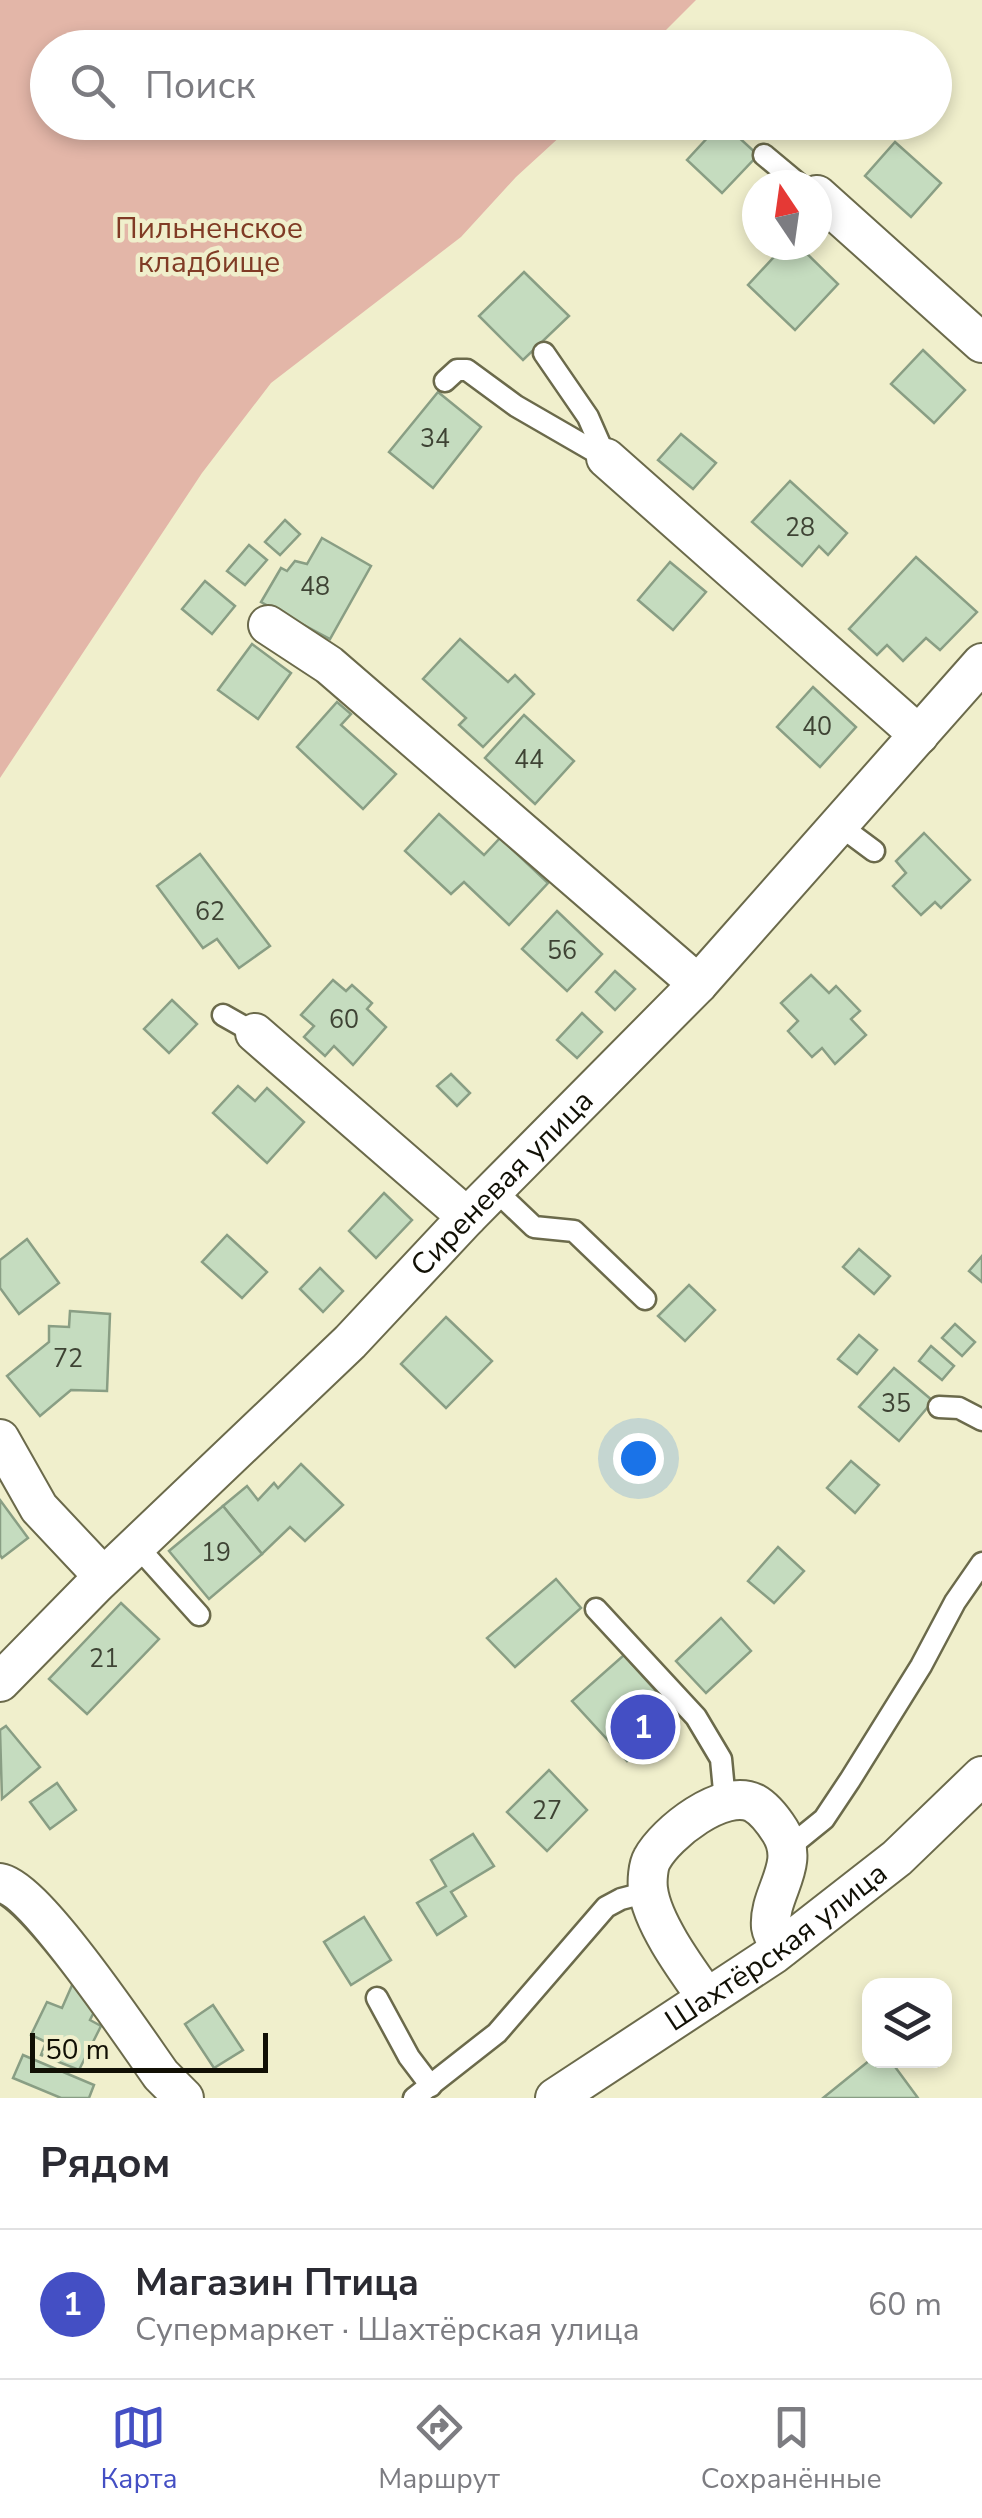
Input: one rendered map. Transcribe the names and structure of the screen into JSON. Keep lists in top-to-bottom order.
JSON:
{
  "streets": {
    "street": ["Сиреневая улица", "Шахтёрская улица"]
  },
  "parks": ["Пильненское кладбище"],
  "house_numbers": [
    "34",
    "28",
    "48",
    "40",
    "44",
    "62",
    "56",
    "60",
    "72",
    "35",
    "19",
    "21",
    "27"
  ],
  "scale_bar": "50 m",
  "north": "top",
  "page": {
    "search": "Поиск",
    "pins": "1",
    "scale": "50 m",
    "heading": "Рядом",
    "list": [
      {
        "mark": "1",
        "name": "Магазин Птица",
        "note": "Супермаркет · Шахтёрская улица",
        "value": "60 m"
      }
    ],
    "nav": ["Карта", "Маршрут", "Сохранённые"]
  }
}
